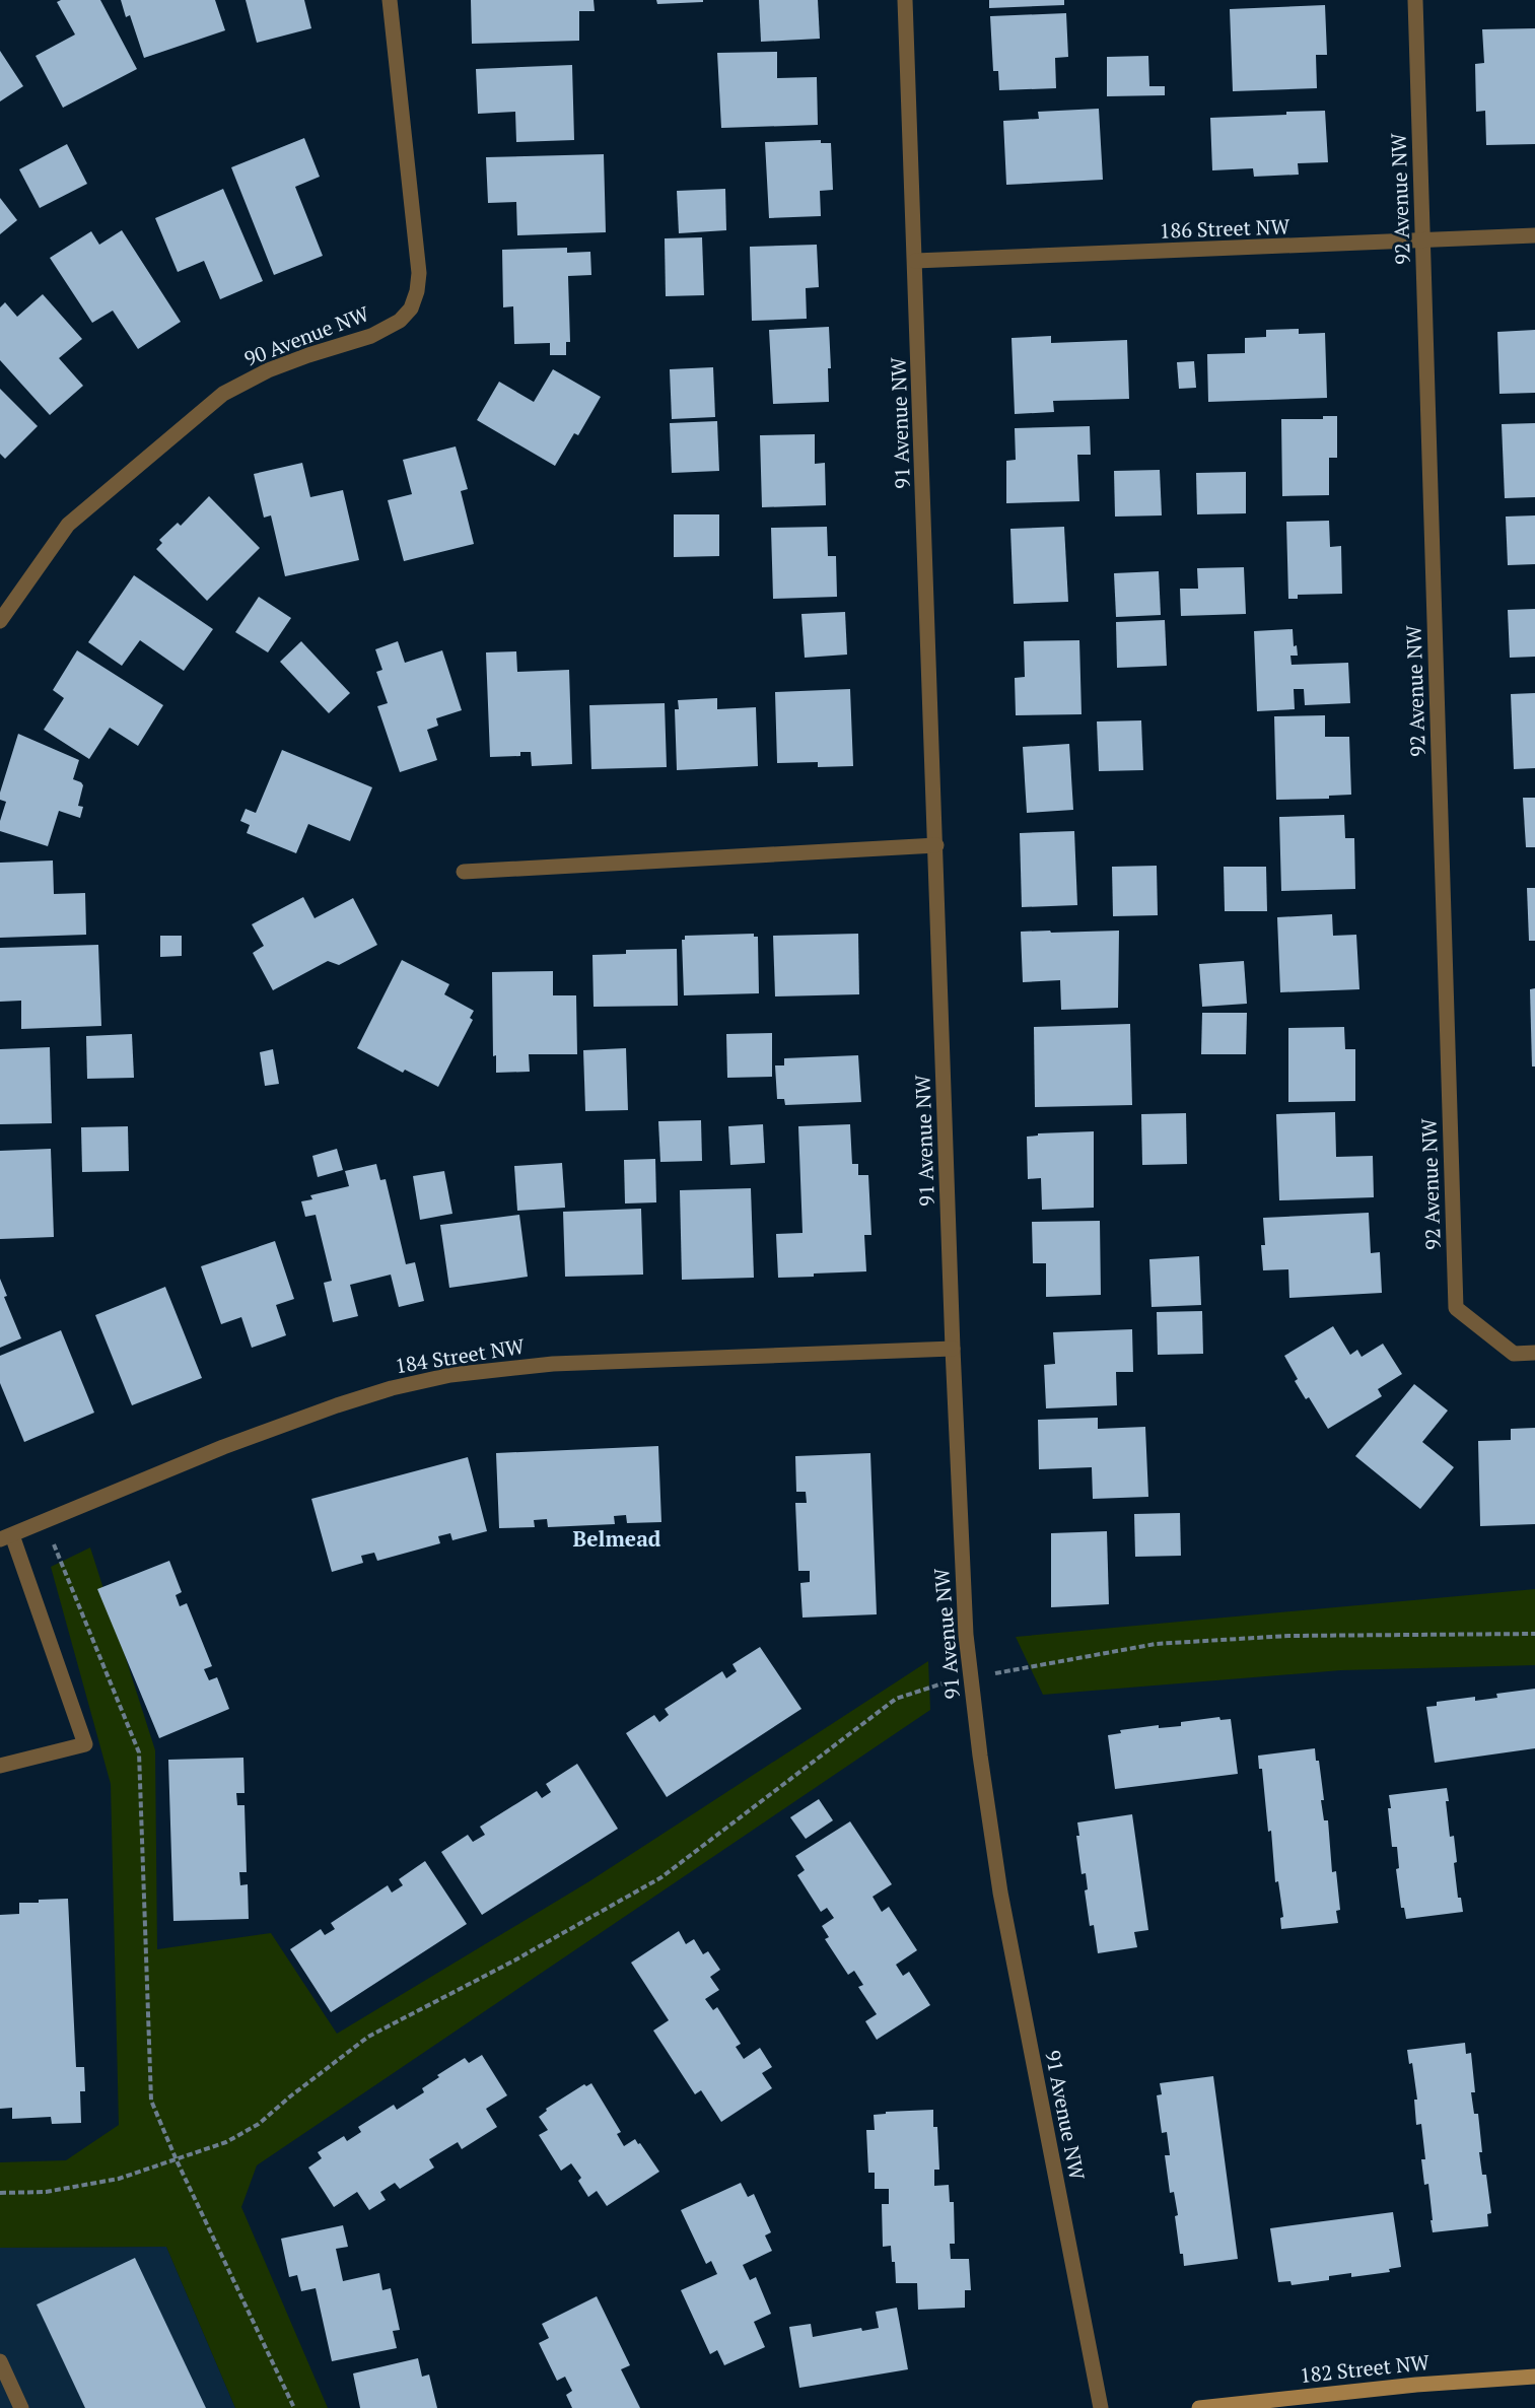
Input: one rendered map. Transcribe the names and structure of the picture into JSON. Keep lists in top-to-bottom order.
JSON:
{
  "streets": {
    "street": [
      "92 Avenue NW",
      "186 Street NW",
      "90 Avenue NW",
      "91 Avenue NW",
      "184 Street NW",
      "182 Street NW"
    ]
  },
  "crossings": [
    ["92 Avenue NW", "186 Street NW"],
    ["186 Street NW", "91 Avenue NW"],
    ["91 Avenue NW", "184 Street NW"]
  ],
  "districts": ["Belmead"]
}
